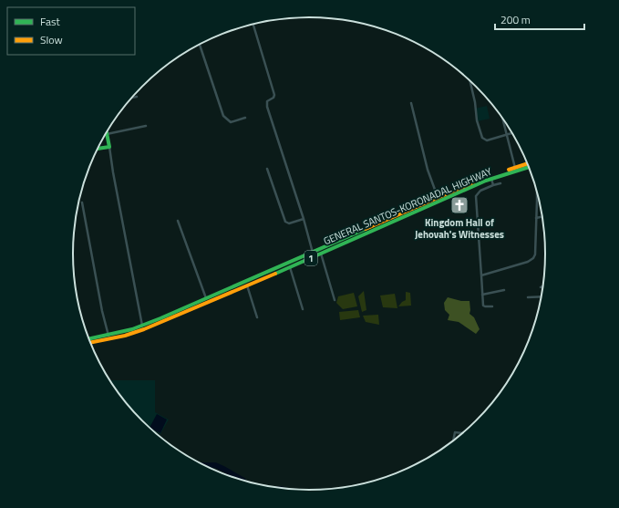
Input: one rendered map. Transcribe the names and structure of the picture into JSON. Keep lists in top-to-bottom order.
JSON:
{
  "streets": {
    "main road": ["GENERAL SANTOS-KORONADAL HIGHWAY", "1"]
  },
  "places": {
    "church": ["Kingdom Hall of Jehovah's Witnesses"]
  },
  "legend": ["Fast", "Slow"],
  "scale_bar": "200 m"
}
